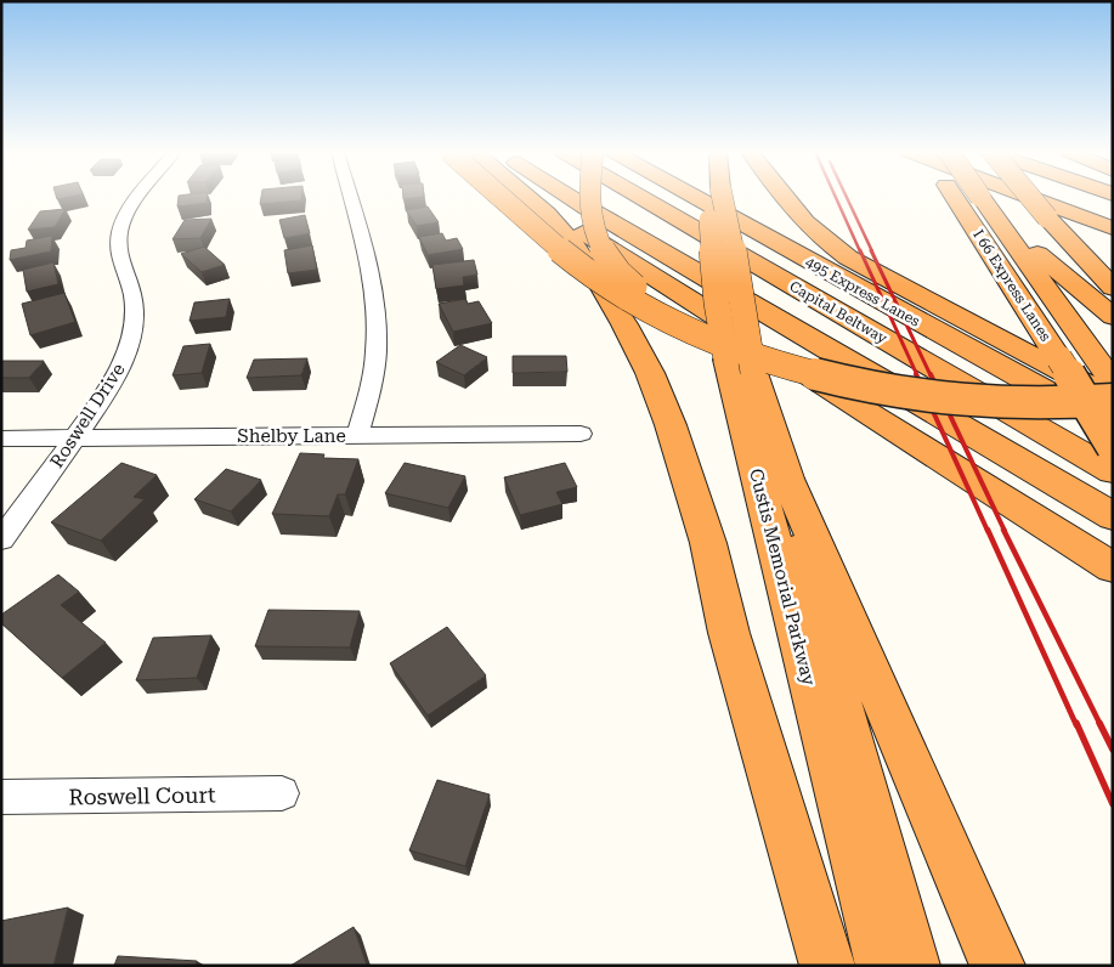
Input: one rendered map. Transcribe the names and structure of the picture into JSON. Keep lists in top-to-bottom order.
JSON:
{
  "streets": {
    "highway": [
      "I 66 Express Lanes",
      "495 Express Lanes",
      "Capital Beltway",
      "Custis Memorial Parkway"
    ],
    "street": ["Roswell Drive", "Shelby Lane", "Roswell Court"]
  },
  "crossings": [
    ["Roswell Drive", "Shelby Lane"]
  ]
}
